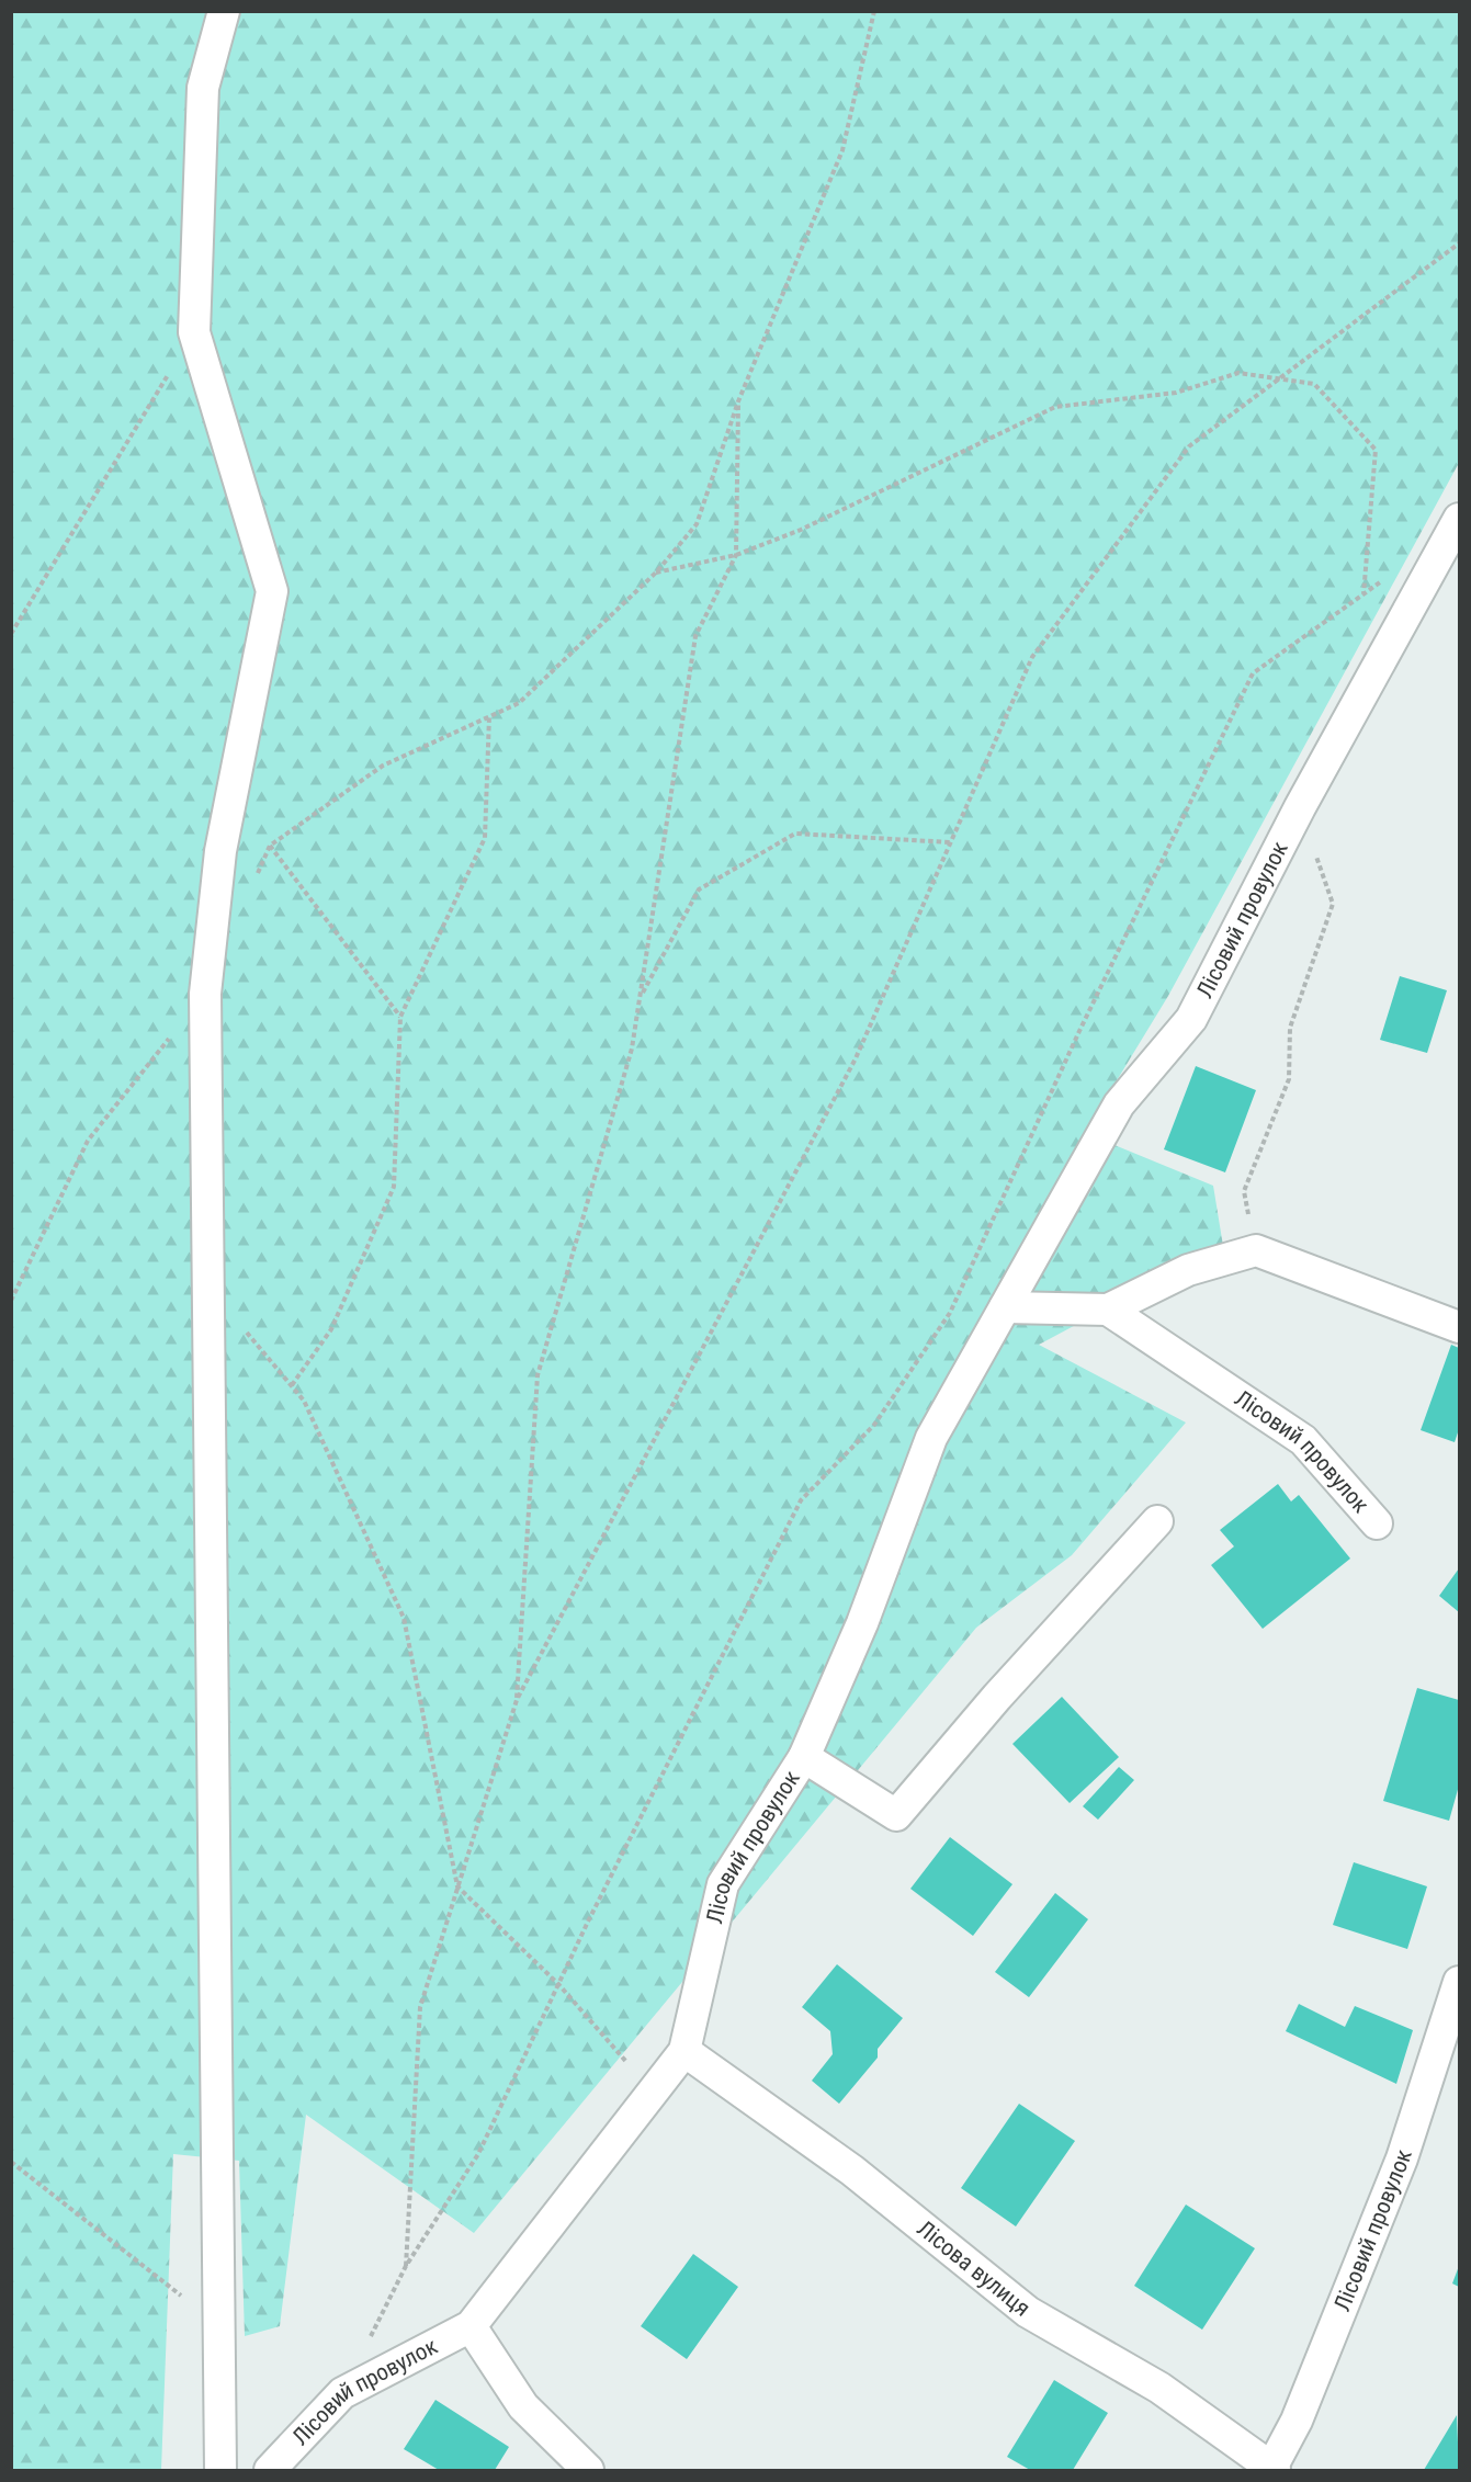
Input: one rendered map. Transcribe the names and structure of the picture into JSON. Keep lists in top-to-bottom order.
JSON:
{
  "streets": {
    "street": ["Лісовий провулок", "Лісова вулиця"]
  },
  "crossings": [
    ["Лісовий провулок", "Лісова вулиця"]
  ]
}
